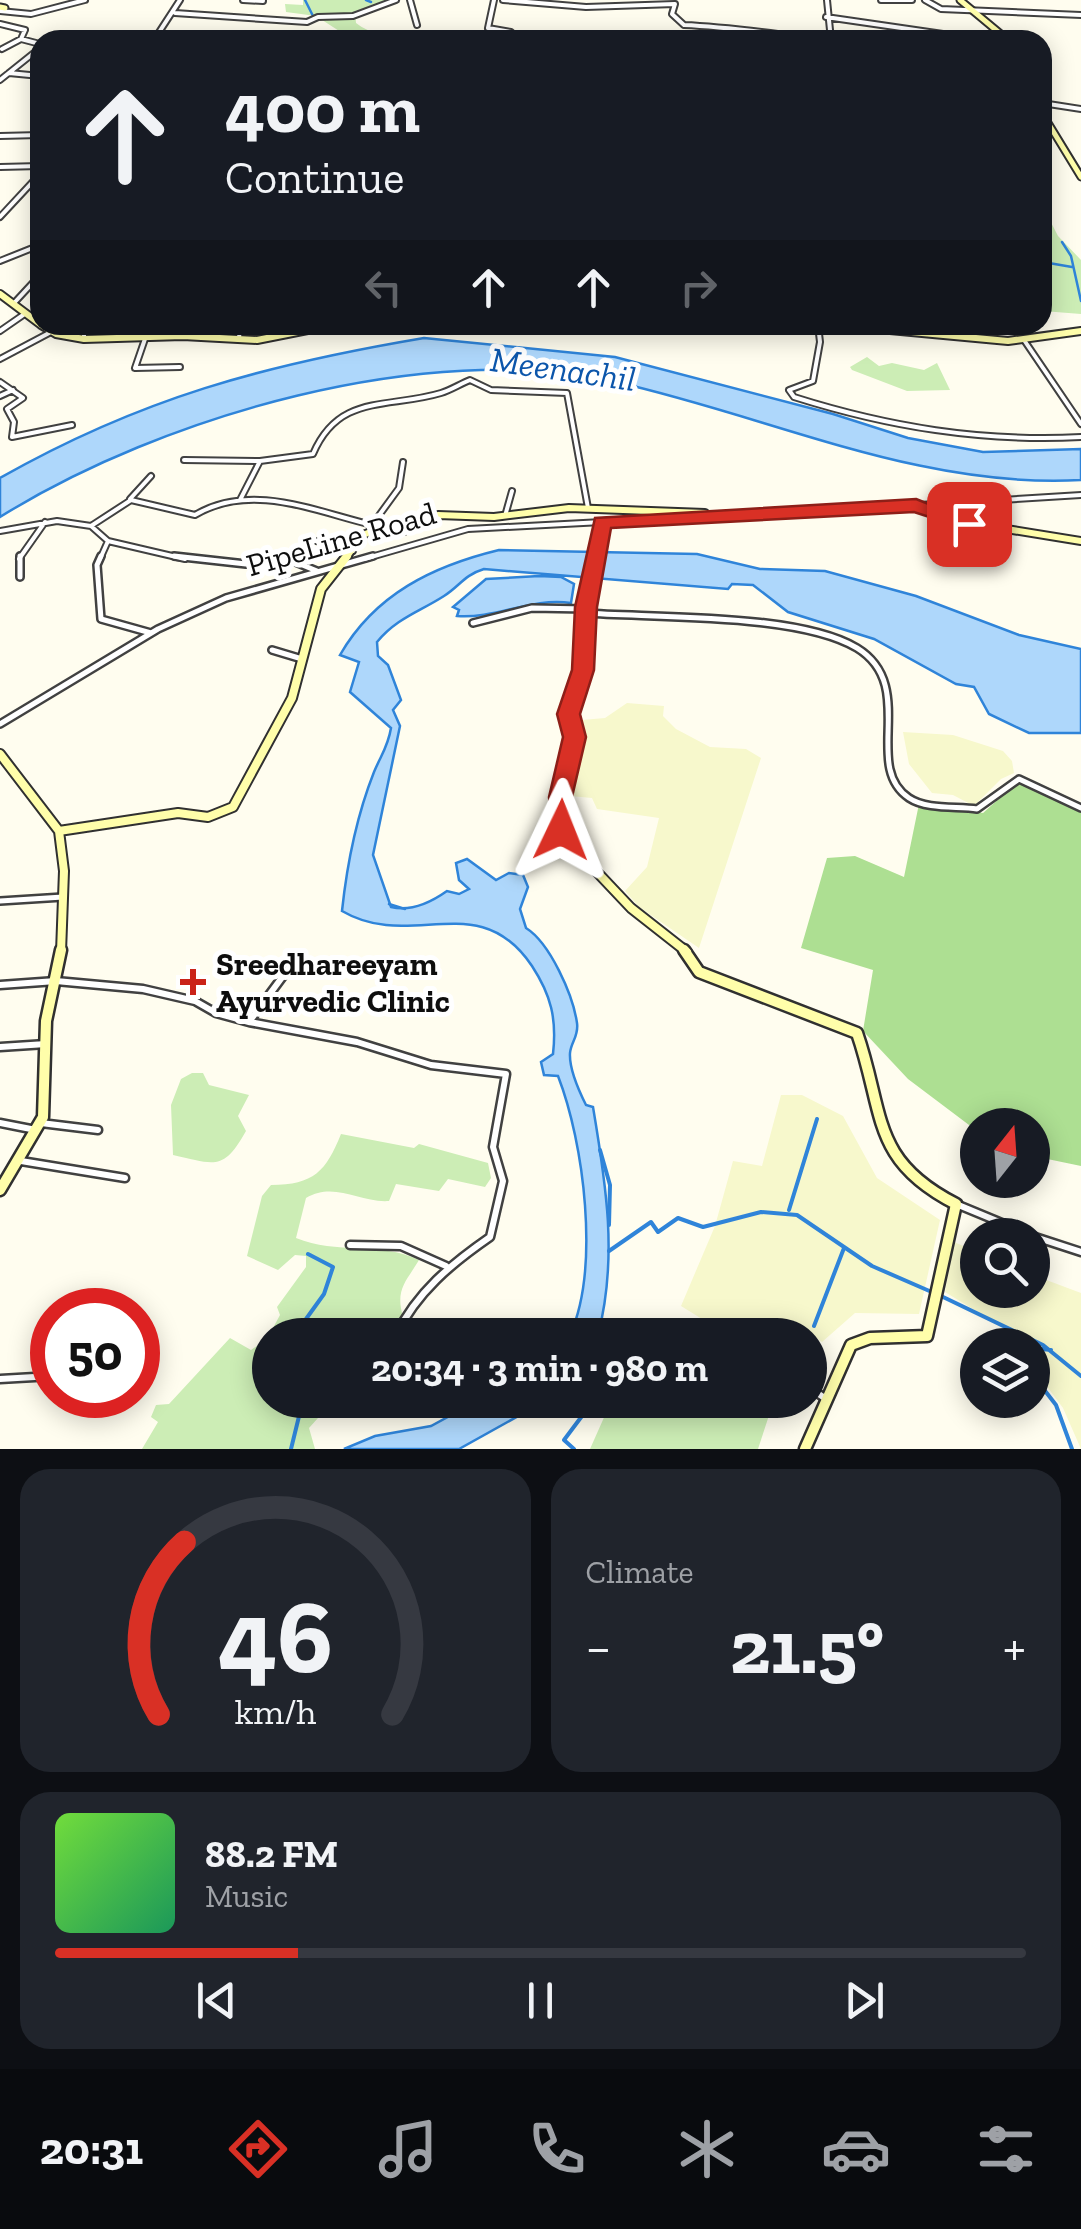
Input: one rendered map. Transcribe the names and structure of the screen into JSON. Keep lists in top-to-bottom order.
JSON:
{
  "streets": {
    "main road": ["PipeLine Road"]
  },
  "water": ["Meenachil"],
  "places": {
    "health": ["Sreedhareeyam Ayurvedic Clinic"]
  },
  "north": "top",
  "page": {
    "turn": ["400 m", "Continue"],
    "limit": "50",
    "trip": "20:34 · 3 min · 980 m",
    "tile": "Climate",
    "heat": ["−", "21.5°", "+"],
    "song": ["88.2 FM", "Music"],
    "tabs": "20:31",
    "gauge": ["46", "km/h"]
  }
}
